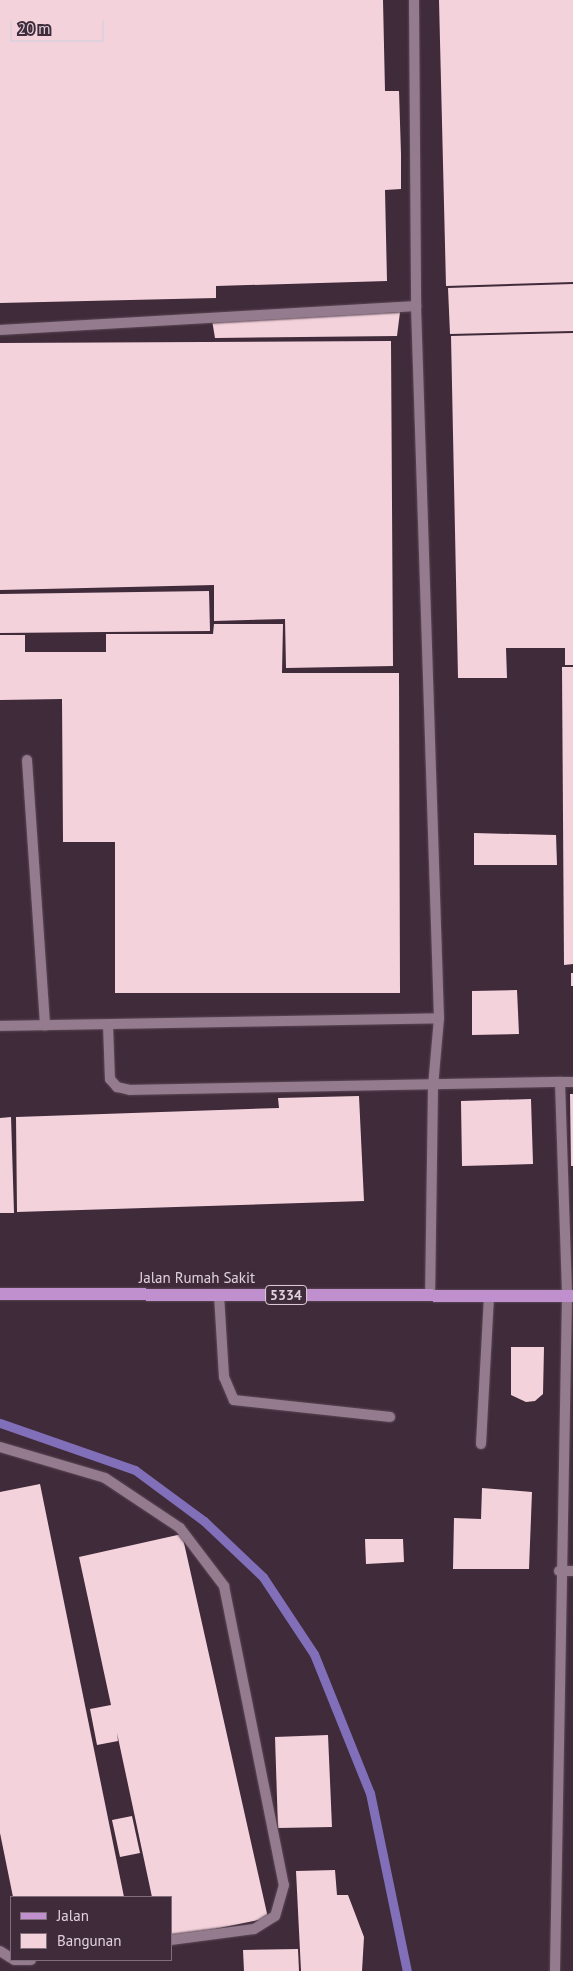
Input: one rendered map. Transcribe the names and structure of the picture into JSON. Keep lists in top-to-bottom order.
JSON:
{
  "streets": {
    "main road": ["Jalan Rumah Sakit", "5334"]
  },
  "legend": ["Jalan", "Bangunan"],
  "scale_bar": "20 m"
}
